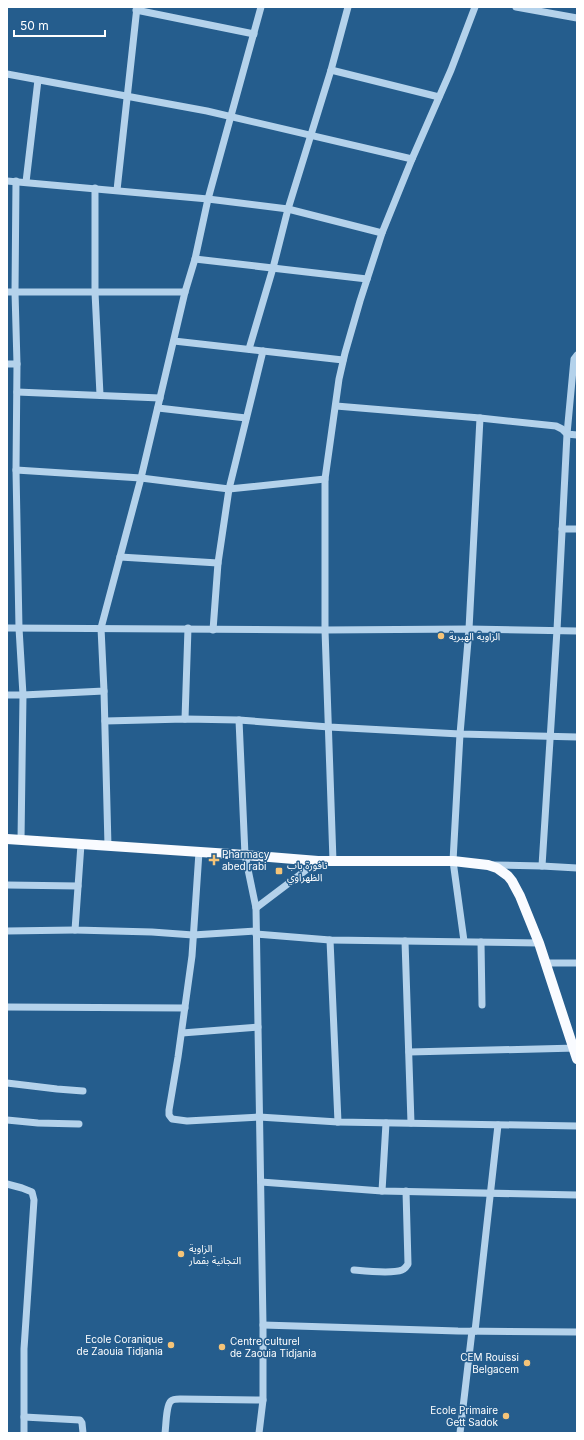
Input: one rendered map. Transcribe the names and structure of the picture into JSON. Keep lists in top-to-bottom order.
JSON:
{
  "places": {
    "other": [
      "الزاوية الهبرية",
      "الزاوية التجانية بقمار",
      "Ecole Coranique de Zaouia Tidjania",
      "Centre culturel de Zaouia Tidjania",
      "CEM Rouissi Belgacem",
      "Ecole Primaire Gett Sadok"
    ],
    "health": ["Pharmacy abed rabi"],
    "transit": ["نافورة باب الظهراوي"]
  },
  "scale_bar": "50 m"
}
